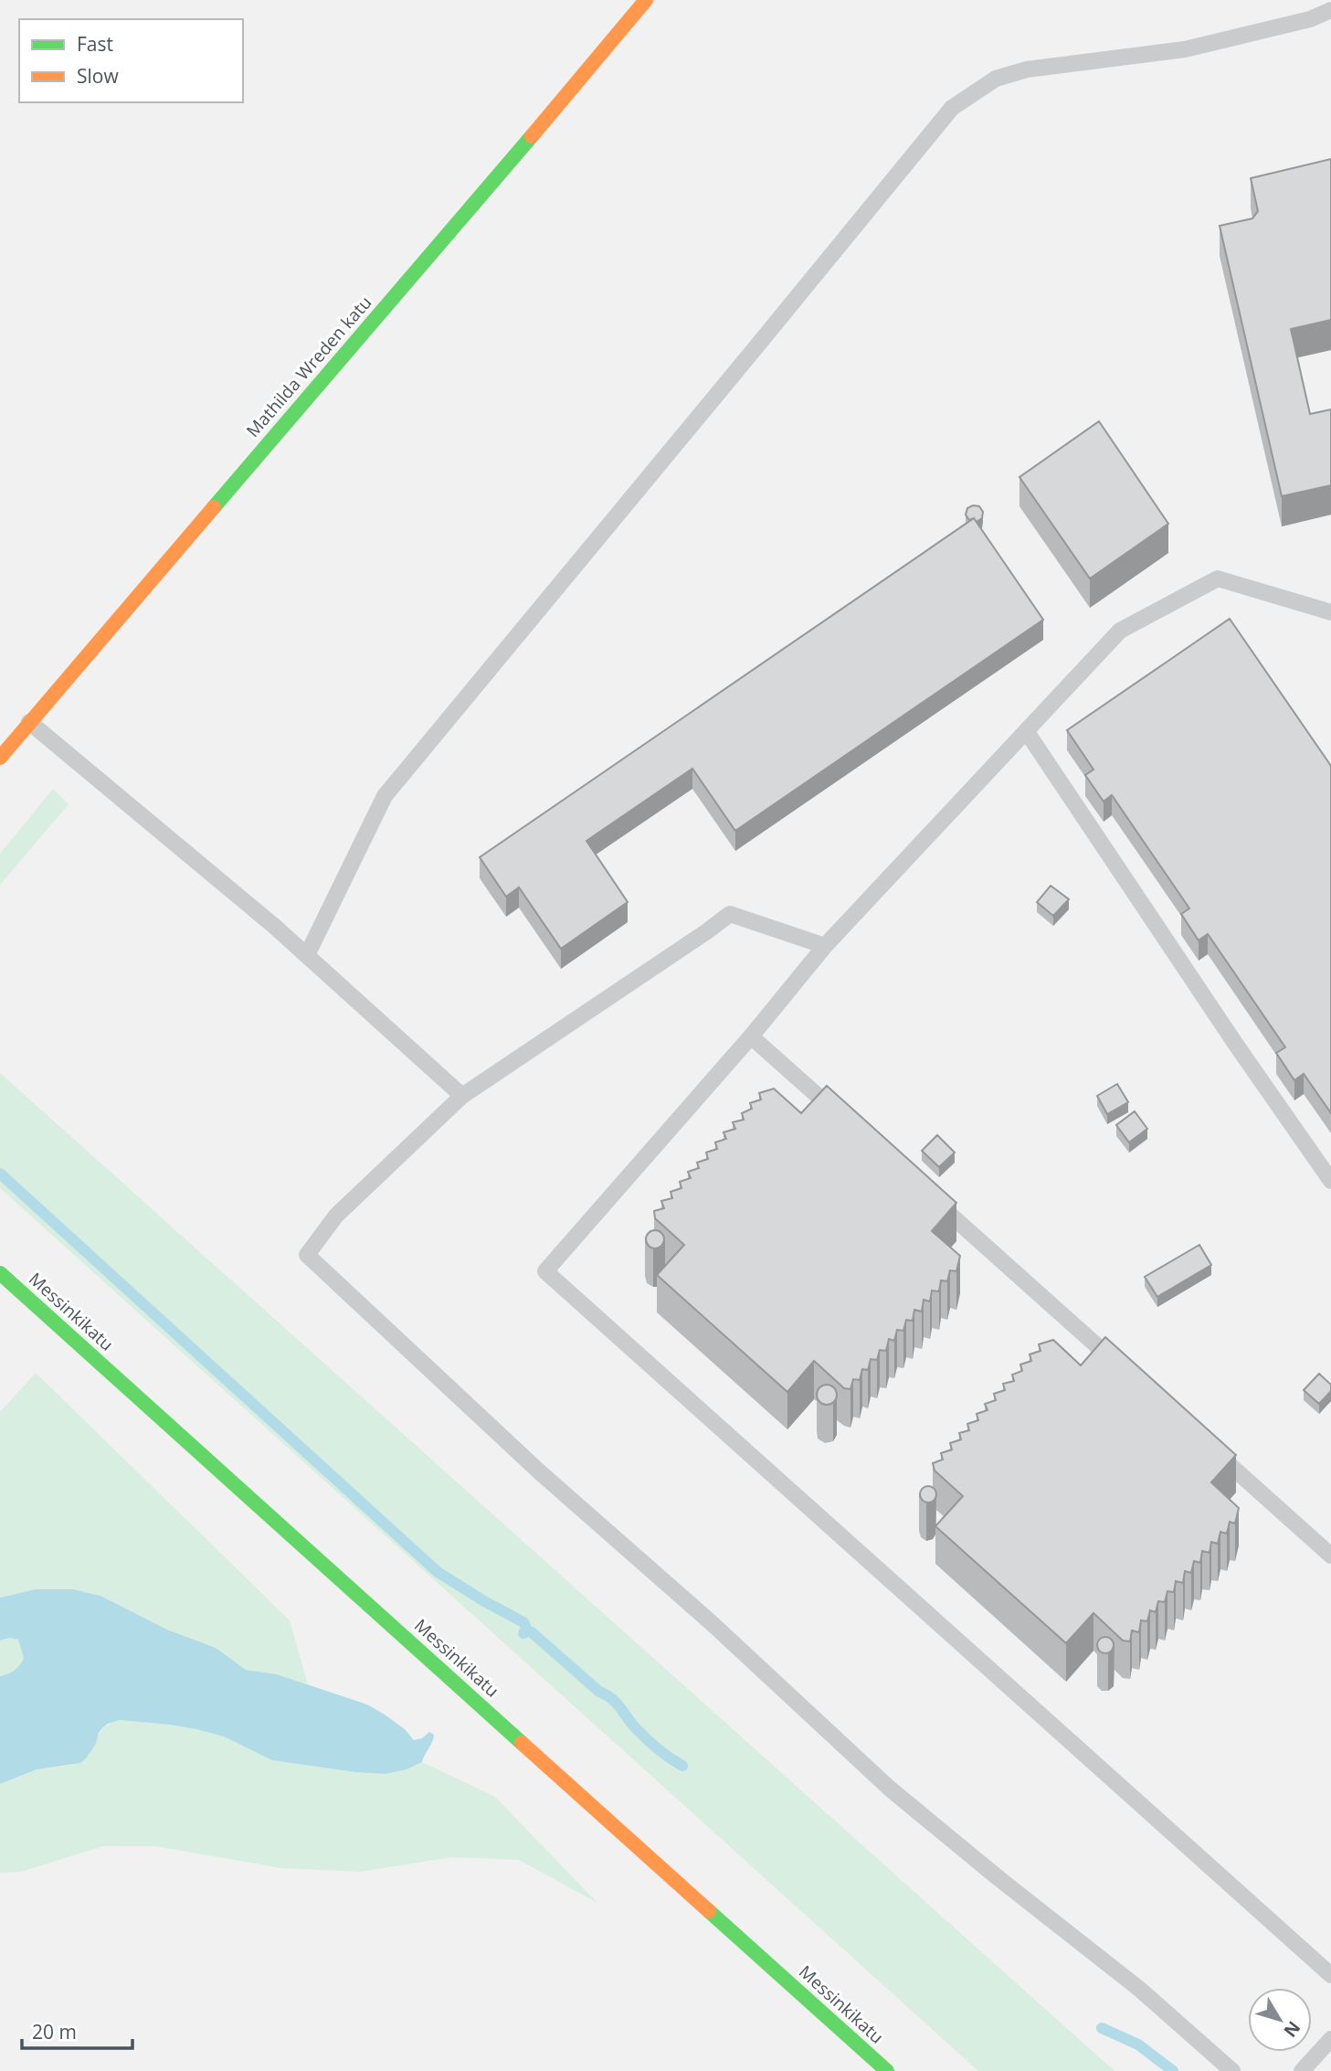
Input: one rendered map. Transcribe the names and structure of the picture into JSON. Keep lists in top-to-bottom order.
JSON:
{
  "streets": {
    "street": ["Mathilda Wreden katu", "Messinkikatu"]
  },
  "legend": ["Fast", "Slow"],
  "scale_bar": "20 m",
  "north": "bottom right"
}
